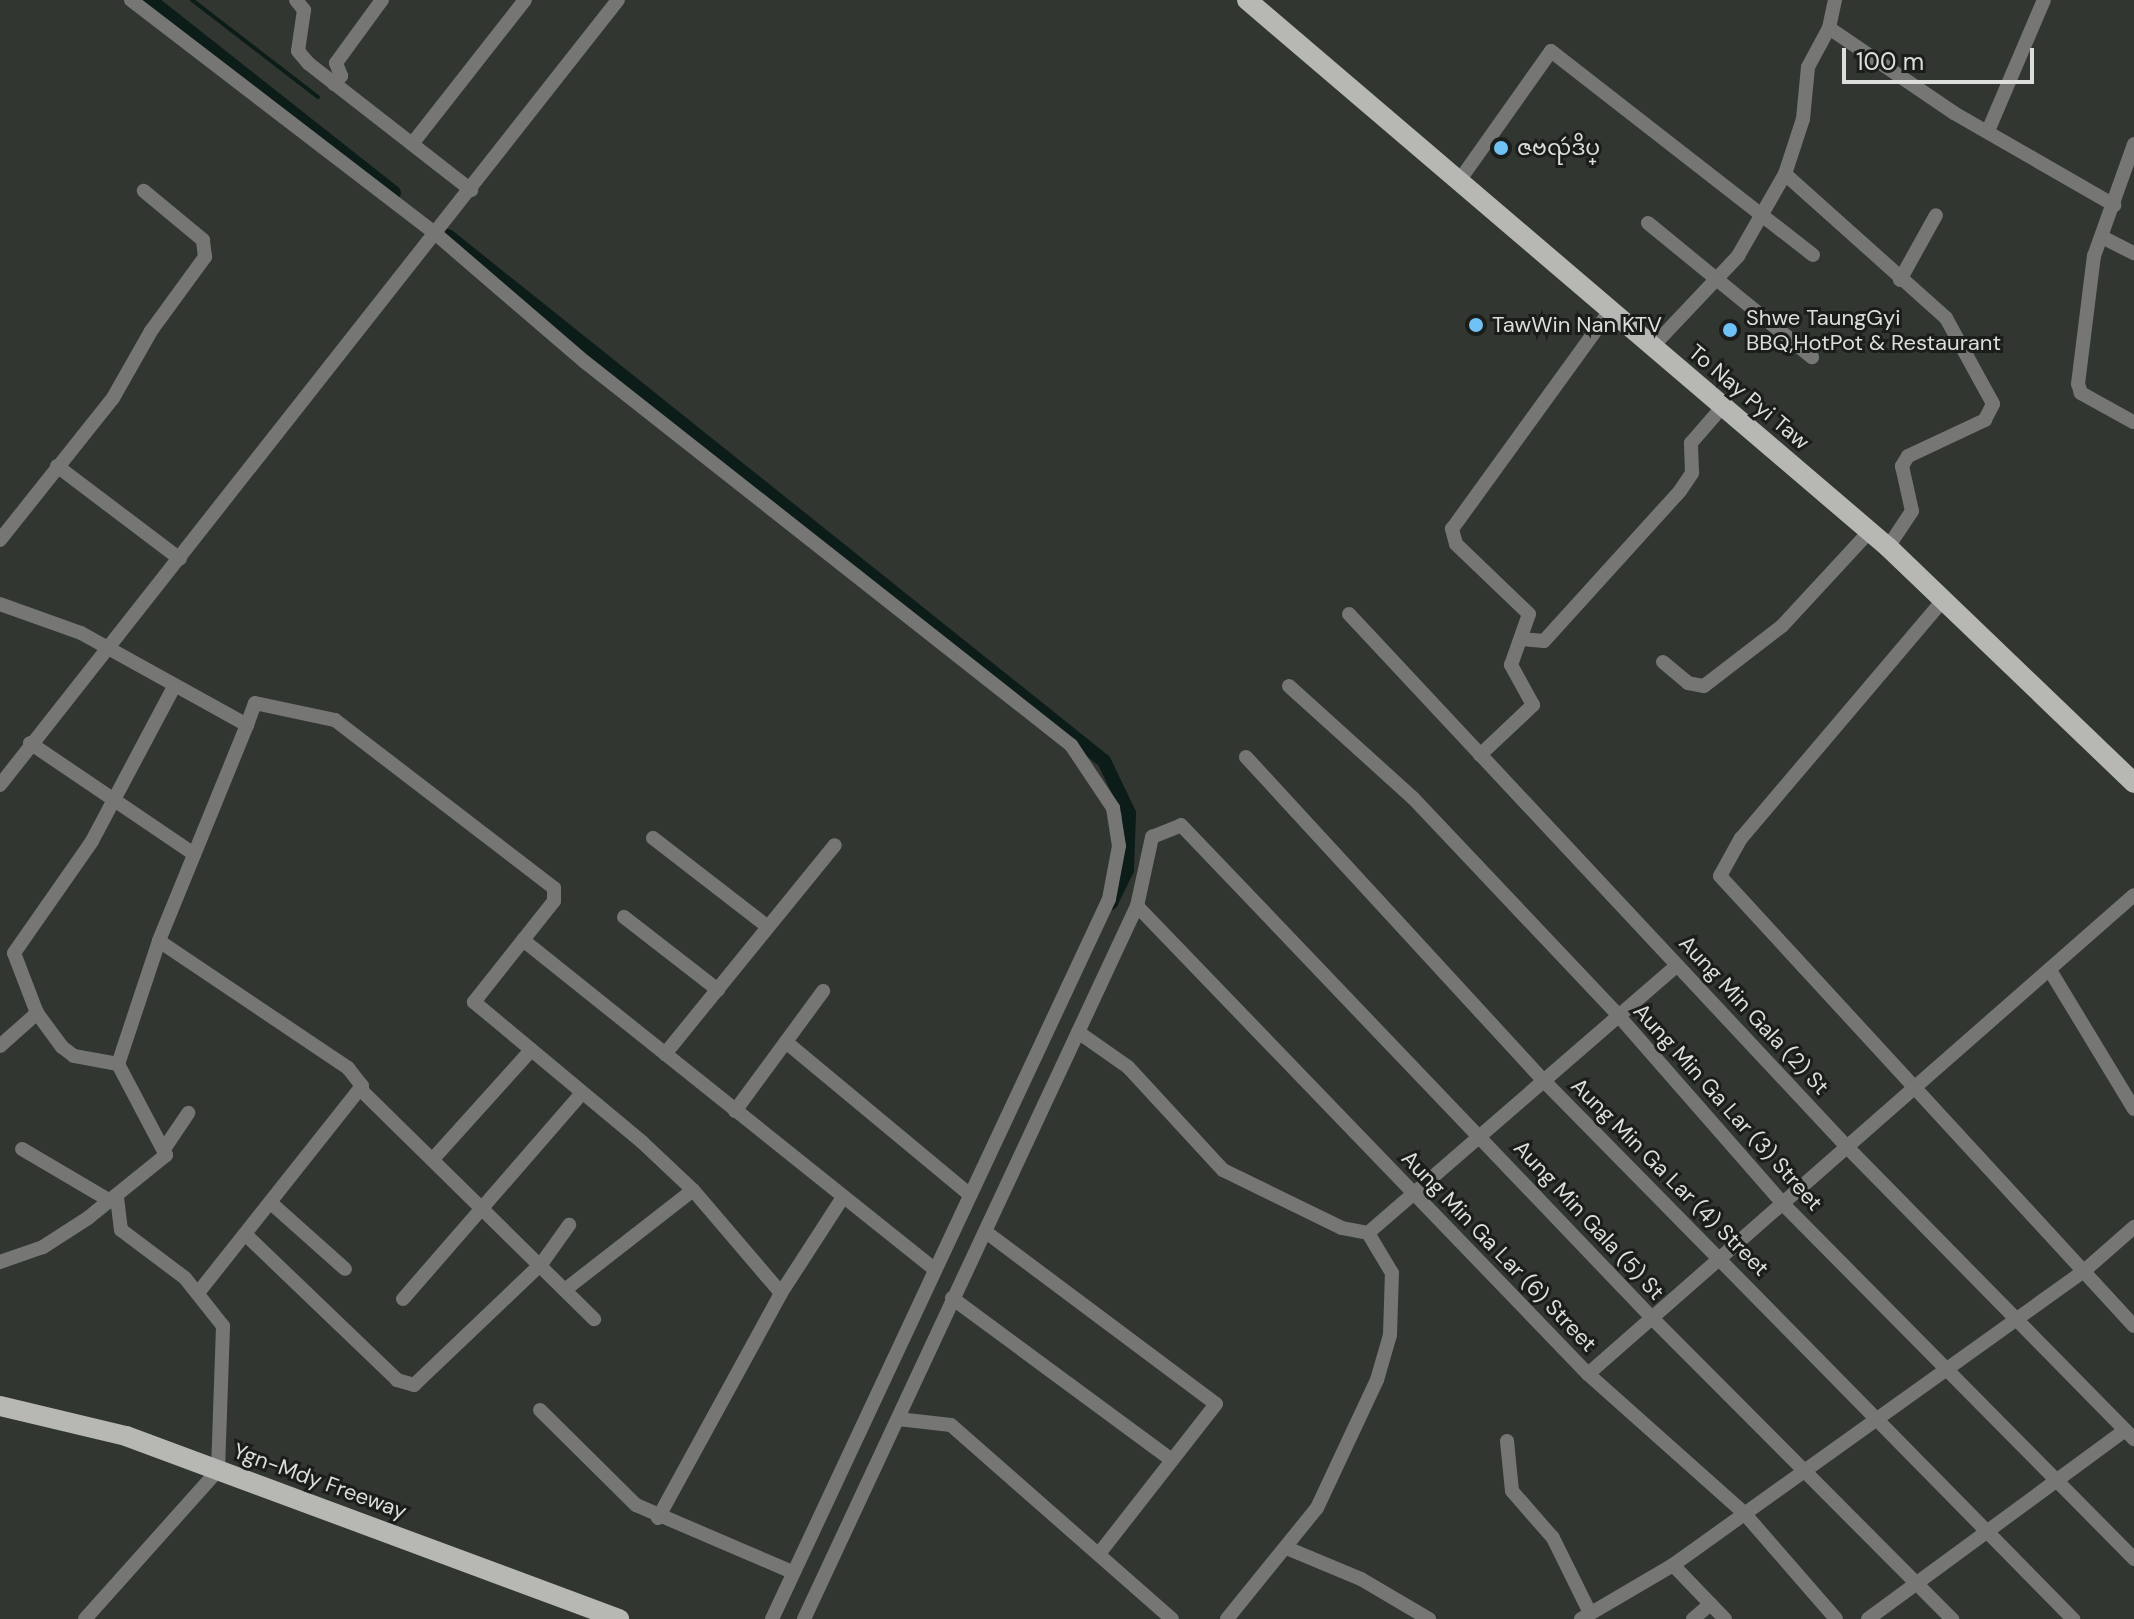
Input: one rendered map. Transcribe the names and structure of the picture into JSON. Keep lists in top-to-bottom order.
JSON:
{
  "streets": {
    "main road": ["To Nay Pyi Taw", "Ygn-Mdy Freeway"],
    "street": [
      "Aung Min Gala (2) St",
      "Aung Min Ga Lar (3) Street",
      "Aung Min Ga Lar (4) Street",
      "Aung Min Gala (5) St",
      "Aung Min Ga Lar (6) Street"
    ]
  },
  "crossings": [
    ["Aung Min Gala (5) St", "Aung Min Ga Lar (6) Street"]
  ],
  "places": ["ဇဗၺဴဒိပ္", "TawWin Nan KTV", "Shwe TaungGyi BBQ,HotPot & Restaurant"],
  "scale_bar": "100 m"
}
